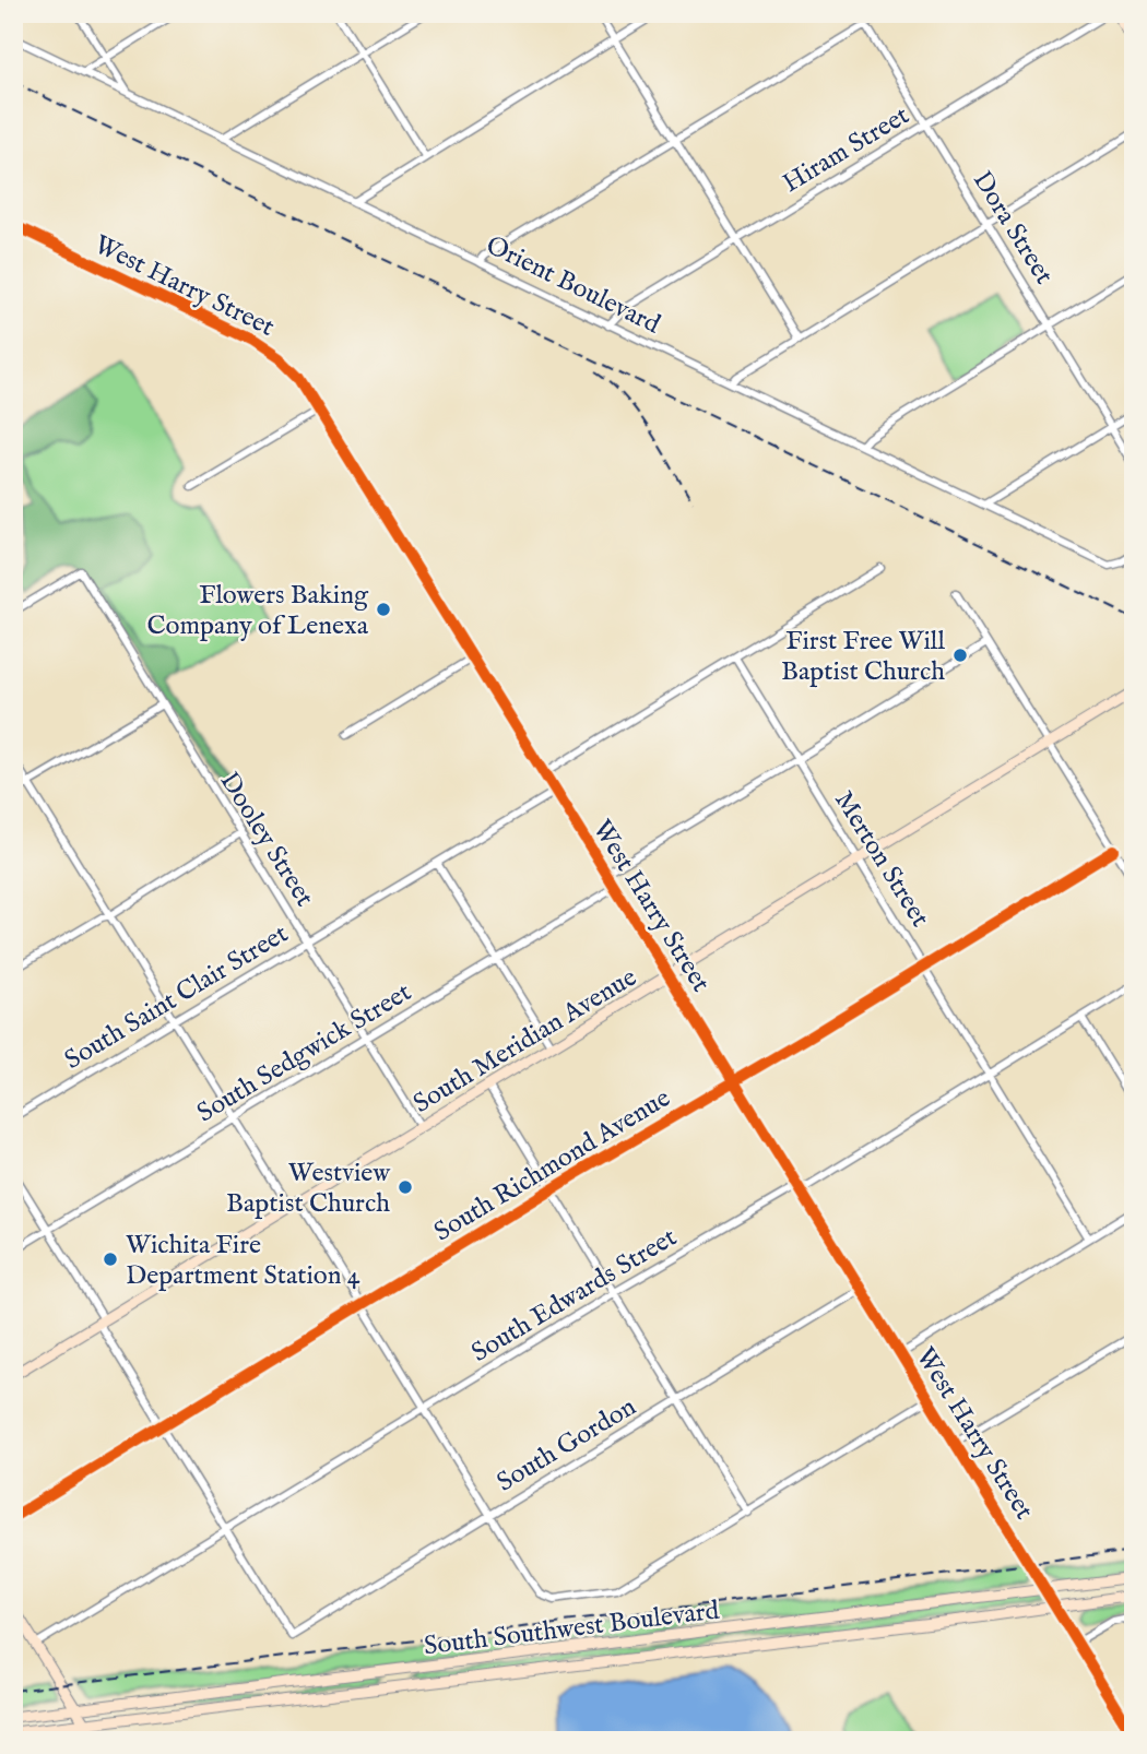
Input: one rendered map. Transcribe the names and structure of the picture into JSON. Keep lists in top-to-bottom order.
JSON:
{
  "streets": {
    "main road": ["West Harry Street", "South Meridian Avenue", "South Southwest Boulevard"],
    "street": [
      "Hiram Street",
      "Dora Street",
      "Orient Boulevard",
      "Dooley Street",
      "Merton Street",
      "South Saint Clair Street",
      "South Sedgwick Street",
      "South Richmond Avenue",
      "South Edwards Street",
      "South Gordon"
    ]
  },
  "crossings": [
    ["Hiram Street", "Dora Street"],
    ["Hiram Street", "Orient Boulevard"],
    ["West Harry Street", "South Saint Clair Street"],
    ["West Harry Street", "South Meridian Avenue"],
    ["West Harry Street", "South Sedgwick Street"],
    ["West Harry Street", "South Richmond Avenue"],
    ["West Harry Street", "South Edwards Street"],
    ["West Harry Street", "South Gordon"],
    ["West Harry Street", "South Southwest Boulevard"],
    ["Dooley Street", "South Saint Clair Street"],
    ["Dooley Street", "South Meridian Avenue"],
    ["Dooley Street", "South Sedgwick Street"],
    ["Merton Street", "South Meridian Avenue"],
    ["Merton Street", "South Richmond Avenue"],
    ["Merton Street", "South Edwards Street"],
    ["South Edwards Street", "South Gordon"]
  ],
  "places": [
    "Flowers Baking Company of Lenexa",
    "First Free Will Baptist Church",
    "Westview Baptist Church",
    "Wichita Fire Department Station 4"
  ]
}
